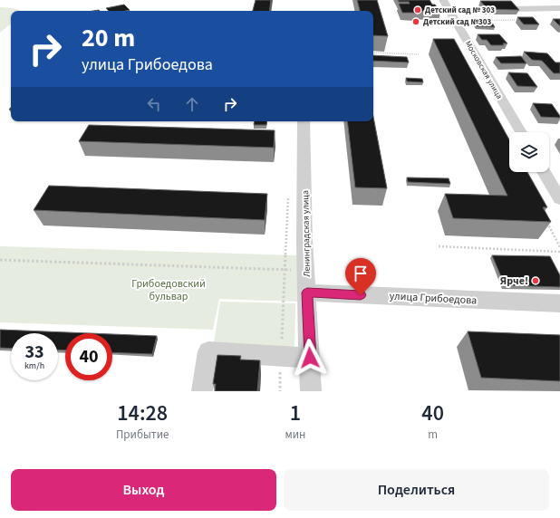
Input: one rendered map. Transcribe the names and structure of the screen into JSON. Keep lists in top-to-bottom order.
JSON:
{
  "streets": {
    "street": ["Московская улица", "Ленинградская улица", "улица Грибоедова"]
  },
  "crossings": [
    ["Ленинградская улица", "улица Грибоедова"]
  ],
  "parks": ["Грибоедовский бульвар"],
  "places": ["Детский сад № 303", "Детский сад №303", "Ярче!"],
  "page": {
    "turn": ["20 m", "улица Грибоедова"],
    "speed": "33 km/h",
    "limit": "40",
    "eta": [
      "14:28",
      "Прибытие",
      "1",
      "мин",
      "40",
      "m"
    ],
    "buttons": ["Выход", "Поделиться"]
  }
}
